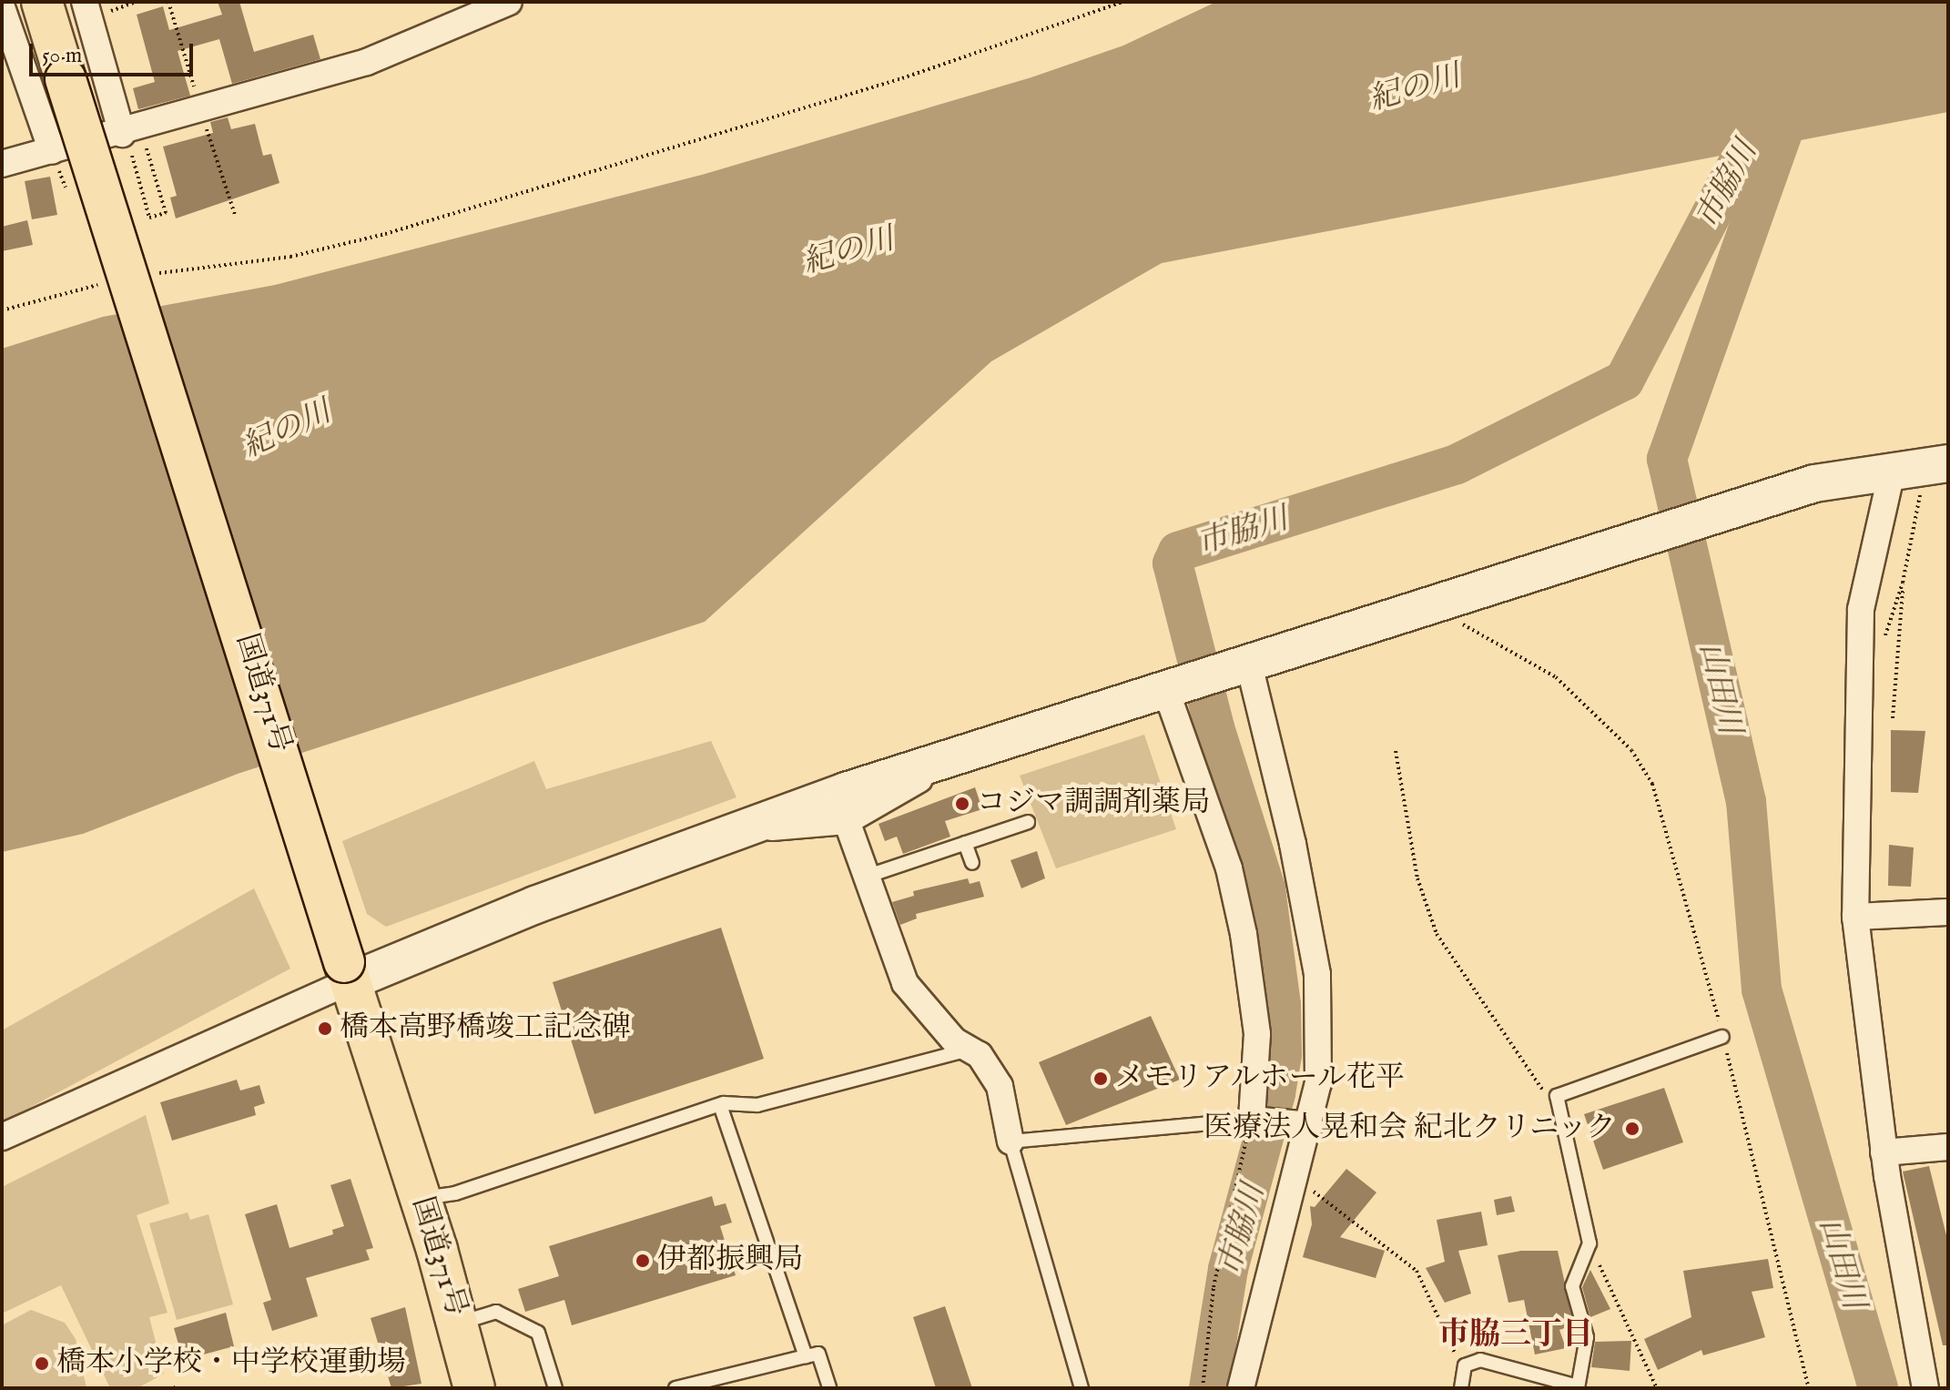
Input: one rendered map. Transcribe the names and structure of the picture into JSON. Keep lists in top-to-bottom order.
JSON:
{
  "streets": {
    "highway": ["国道371号"]
  },
  "districts": ["市脇三丁目"],
  "water": ["紀の川", "市脇川", "山田川"],
  "places": [
    "コジマ調調剤薬局",
    "橋本高野橋竣工記念碑",
    "メモリアルホール花平",
    "医療法人晃和会 紀北クリニック",
    "伊都振興局",
    "橋本小学校・中学校運動場"
  ],
  "scale_bar": "50 m"
}
